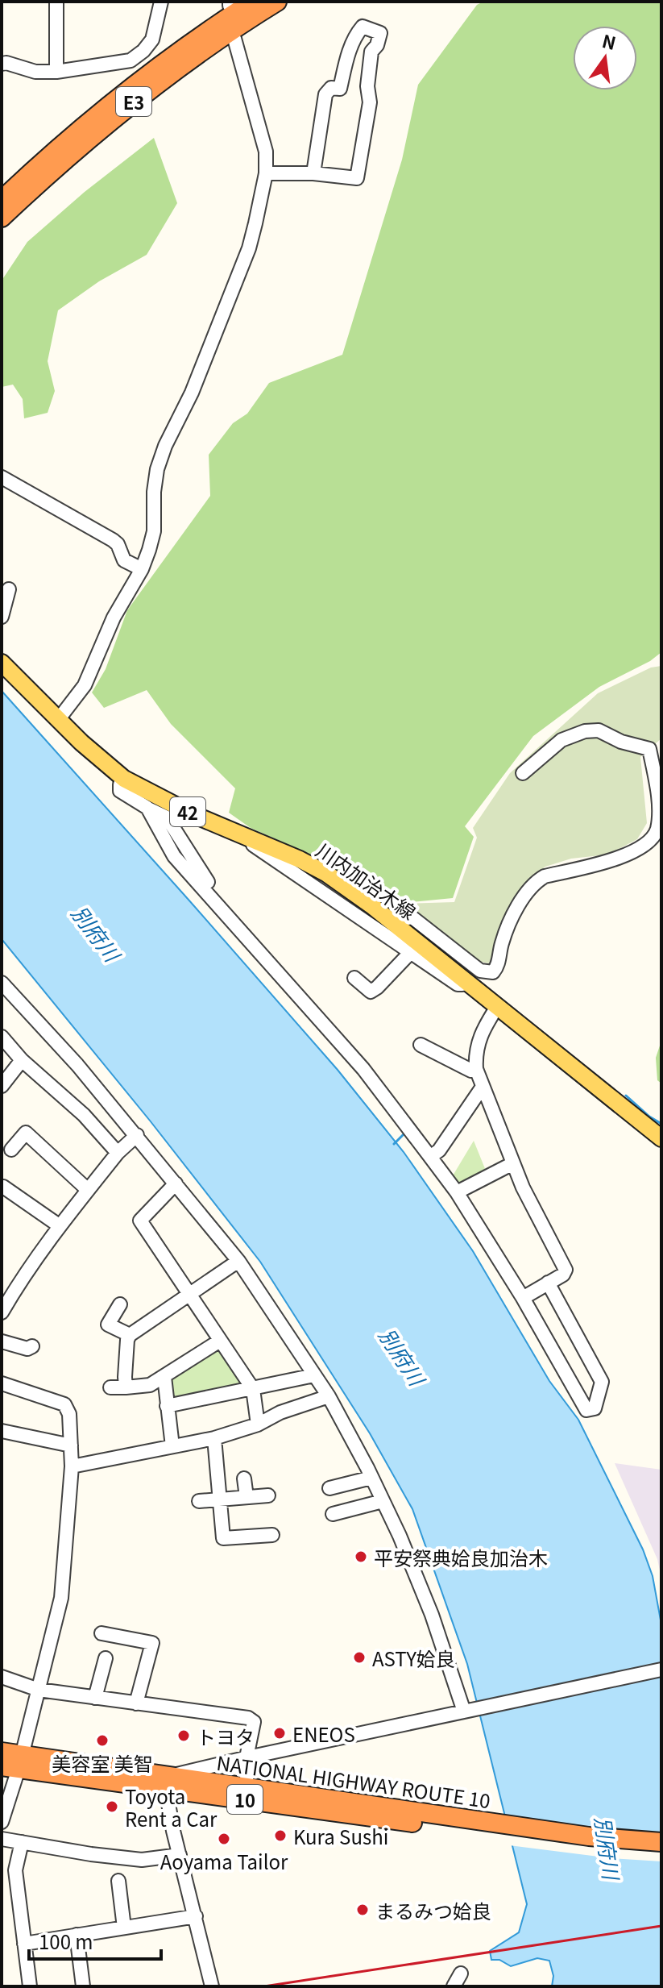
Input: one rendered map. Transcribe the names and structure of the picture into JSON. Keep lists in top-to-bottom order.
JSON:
{
  "streets": {
    "highway": ["E3", "NATIONAL HIGHWAY ROUTE 10", "10"],
    "main road": ["42", "川内加治木線"]
  },
  "water": ["別府川"],
  "places": [
    "平安祭典姶良加治木",
    "ASTY姶良",
    "ENEOS",
    "トヨタ",
    "美容室 美智",
    "Toyota Rent a Car",
    "Kura Sushi",
    "Aoyama Tailor",
    "まるみつ姶良"
  ],
  "scale_bar": "100 m",
  "north": "top"
}
